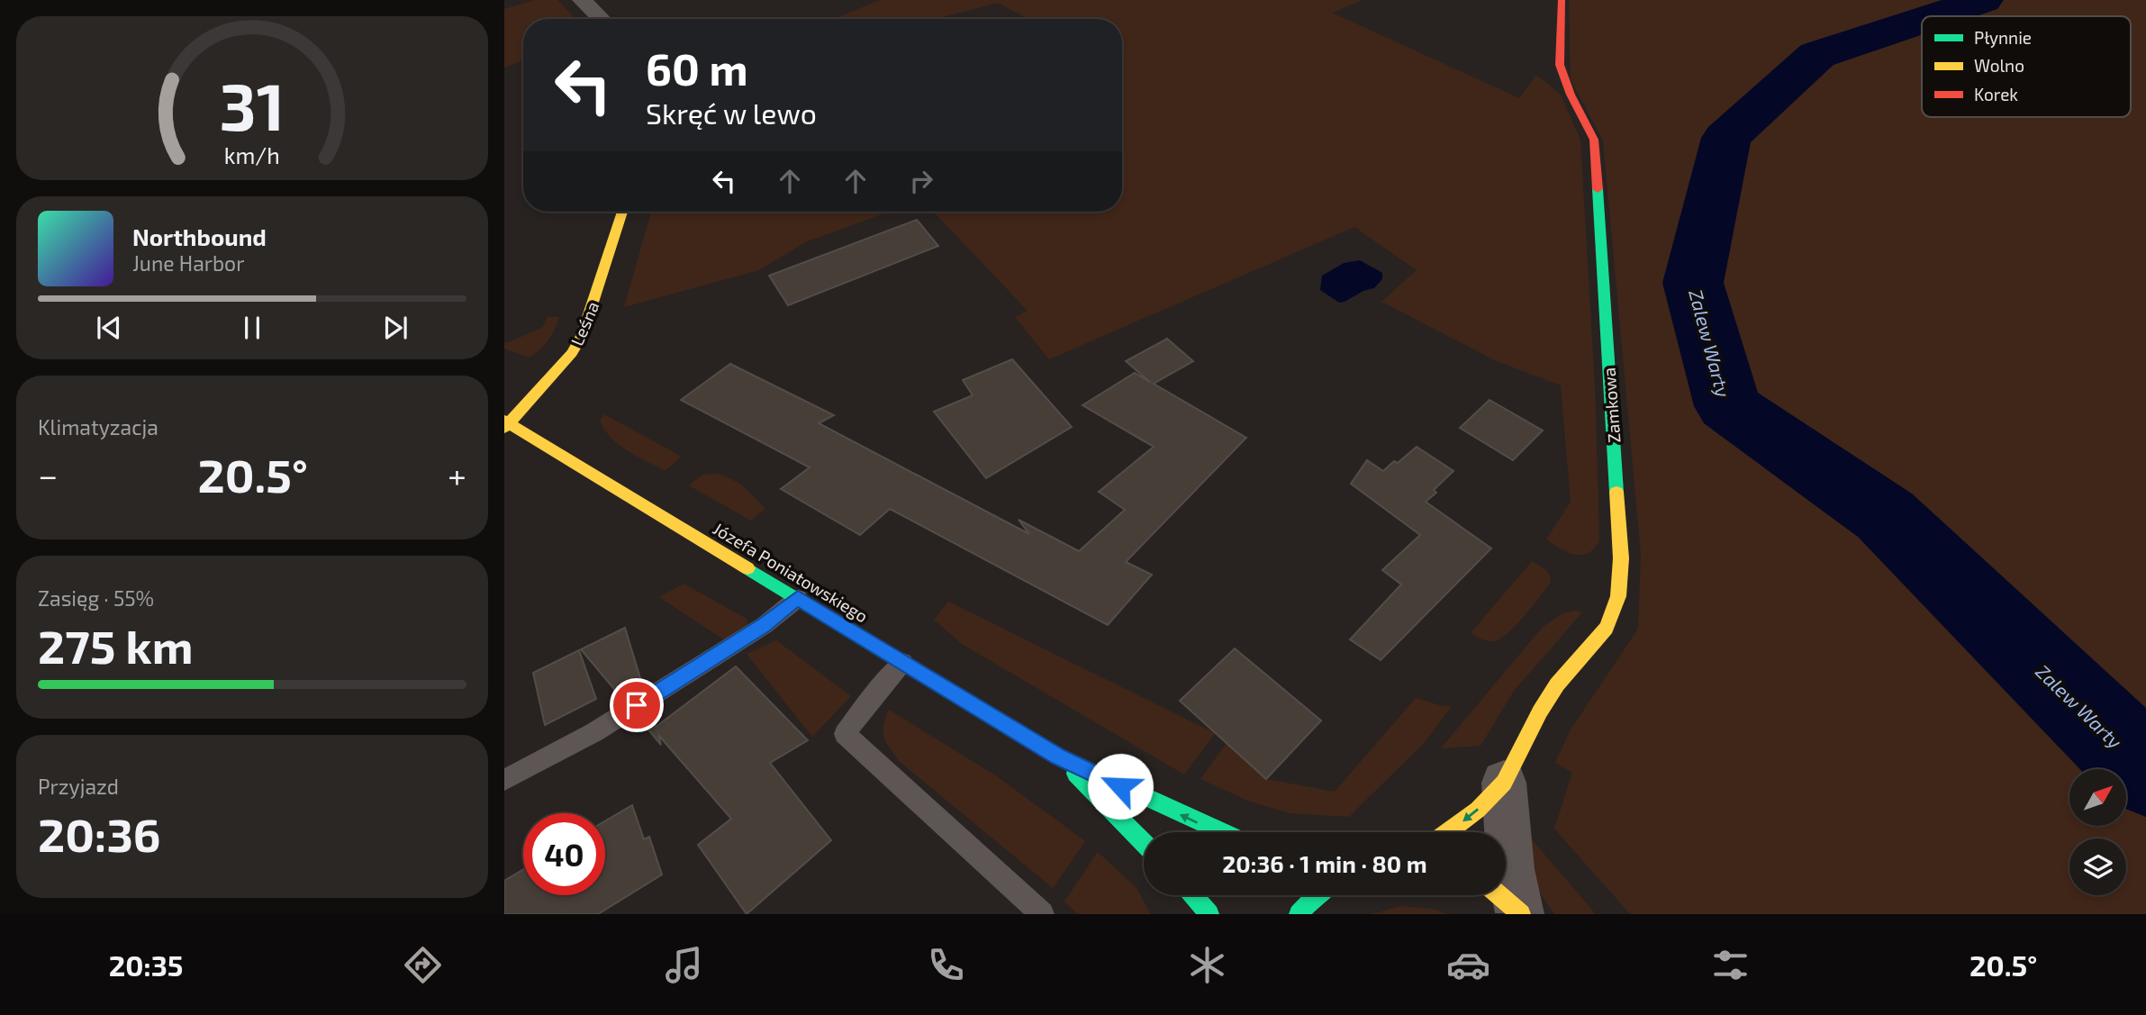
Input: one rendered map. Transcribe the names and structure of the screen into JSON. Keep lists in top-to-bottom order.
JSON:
{
  "streets": {
    "street": ["Leśna", "Zamkowa", "Józefa Poniatowskiego"]
  },
  "crossings": [
    ["Leśna", "Józefa Poniatowskiego"]
  ],
  "water": ["Zalew Warty"],
  "legend": ["Płynnie", "Wolno", "Korek"],
  "north": "top right",
  "page": {
    "turn": ["60 m", "Skręć w lewo"],
    "song": ["Northbound", "June Harbor"],
    "tile": [
      "Klimatyzacja",
      ["Zasięg · 55%", "275 km"],
      ["Przyjazd", "20:36"]
    ],
    "heat": ["−", "20.5°", "+"],
    "limit": "40",
    "trip": "20:36 · 1 min · 80 m",
    "tabs": ["20:35", "20.5°"],
    "gauge": ["31", "km/h"]
  }
}
